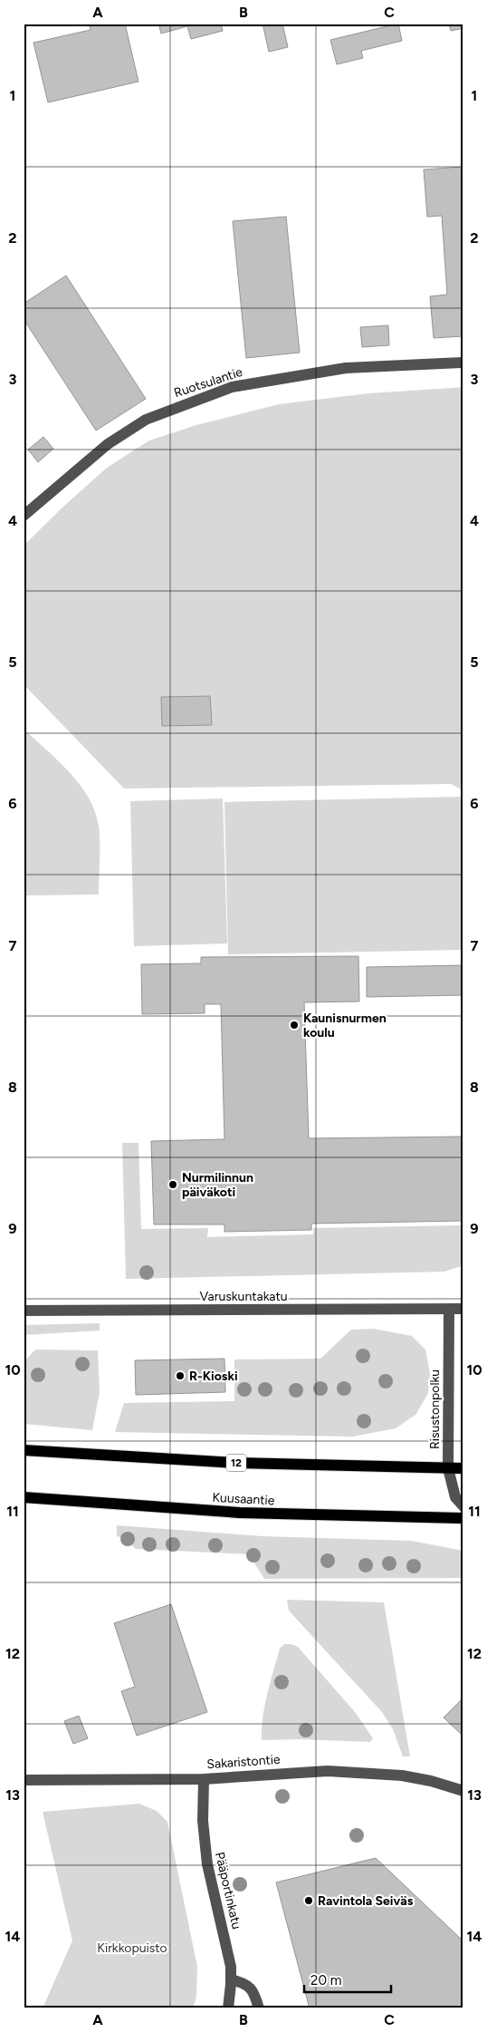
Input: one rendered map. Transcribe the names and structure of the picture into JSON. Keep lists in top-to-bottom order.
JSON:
{
  "streets": {
    "main road": ["12", "Kuusaantie"],
    "street": [
      "Ruotsulantie",
      "Varuskuntakatu",
      "Risustonpolku",
      "Sakaristontie",
      "Pääportinkatu"
    ]
  },
  "crossings": [
    ["Varuskuntakatu", "Risustonpolku"],
    ["Risustonpolku", "12"],
    ["Sakaristontie", "Pääportinkatu"]
  ],
  "parks": ["Kirkkopuisto"],
  "places": [
    "Kaunisnurmen koulu",
    "Nurmilinnun päiväkoti",
    "R-Kioski",
    "Ravintola Seiväs"
  ],
  "scale_bar": "20 m",
  "grid": {
    "columns": ["A", "B", "C"],
    "rows": [
      "1",
      "2",
      "3",
      "4",
      "5",
      "6",
      "7",
      "8",
      "9",
      "10",
      "11",
      "12",
      "13",
      "14"
    ]
  }
}
